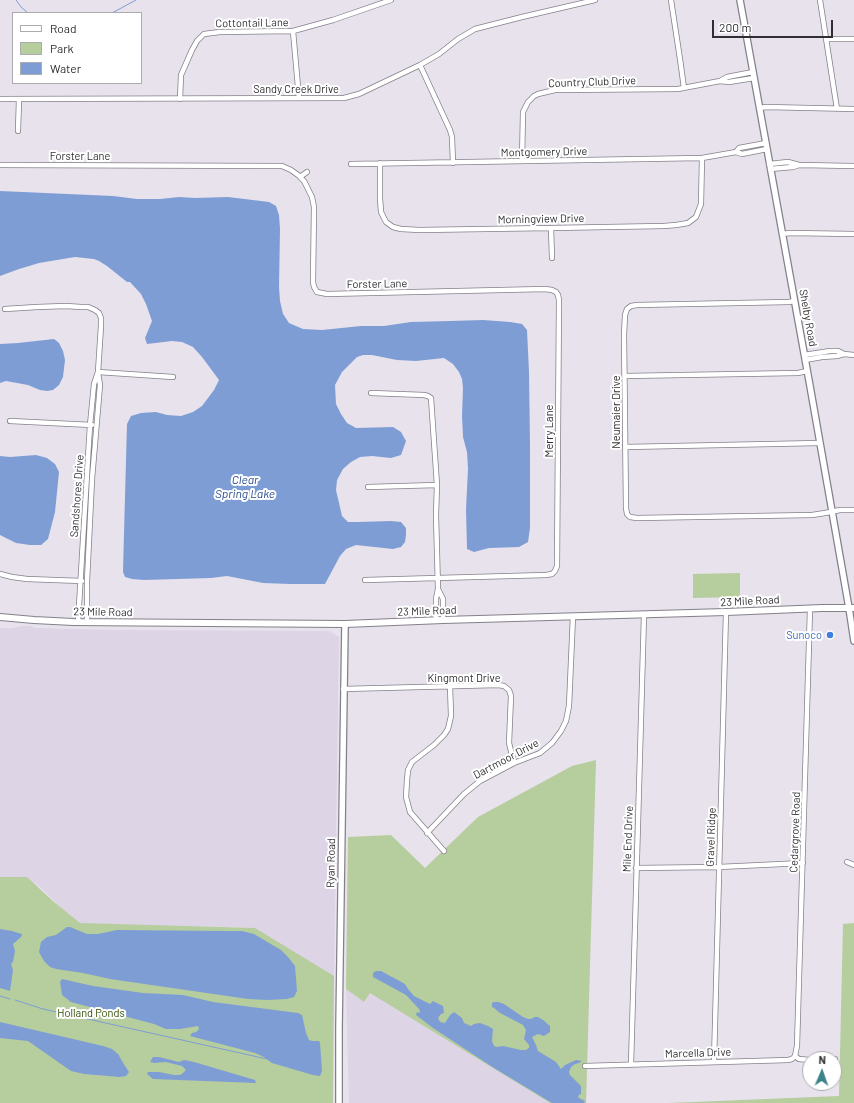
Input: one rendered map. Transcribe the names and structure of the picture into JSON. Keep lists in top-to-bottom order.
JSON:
{
  "streets": {
    "main road": ["23 Mile Road"],
    "street": [
      "Cottontail Lane",
      "Country Club Drive",
      "Sandy Creek Drive",
      "Montgomery Drive",
      "Forster Lane",
      "Morningview Drive",
      "Shelby Road",
      "Neumaier Drive",
      "Merry Lane",
      "Sandshores Drive",
      "Kingmont Drive",
      "Dartmoor Drive",
      "Cedargrove Road",
      "Gravel Ridge",
      "Mile End Drive",
      "Ryan Road",
      "Marcella Drive"
    ]
  },
  "crossings": [
    ["Cottontail Lane", "Sandy Creek Drive"],
    ["Country Club Drive", "Montgomery Drive"],
    ["Country Club Drive", "Shelby Road"],
    ["Montgomery Drive", "Morningview Drive"],
    ["Montgomery Drive", "Shelby Road"],
    ["Forster Lane", "Merry Lane"],
    ["Shelby Road", "Neumaier Drive"],
    ["Shelby Road", "23 Mile Road"],
    ["Sandshores Drive", "23 Mile Road"],
    ["23 Mile Road", "Dartmoor Drive"],
    ["23 Mile Road", "Cedargrove Road"],
    ["23 Mile Road", "Gravel Ridge"],
    ["23 Mile Road", "Mile End Drive"],
    ["23 Mile Road", "Ryan Road"],
    ["Kingmont Drive", "Dartmoor Drive"],
    ["Kingmont Drive", "Ryan Road"],
    ["Cedargrove Road", "Marcella Drive"],
    ["Gravel Ridge", "Marcella Drive"],
    ["Mile End Drive", "Marcella Drive"]
  ],
  "water": ["Clear Spring Lake"],
  "parks": ["Holland Ponds"],
  "places": ["Sunoco"],
  "legend": ["Road", "Park", "Water"],
  "scale_bar": "200 m",
  "north": "top"
}
